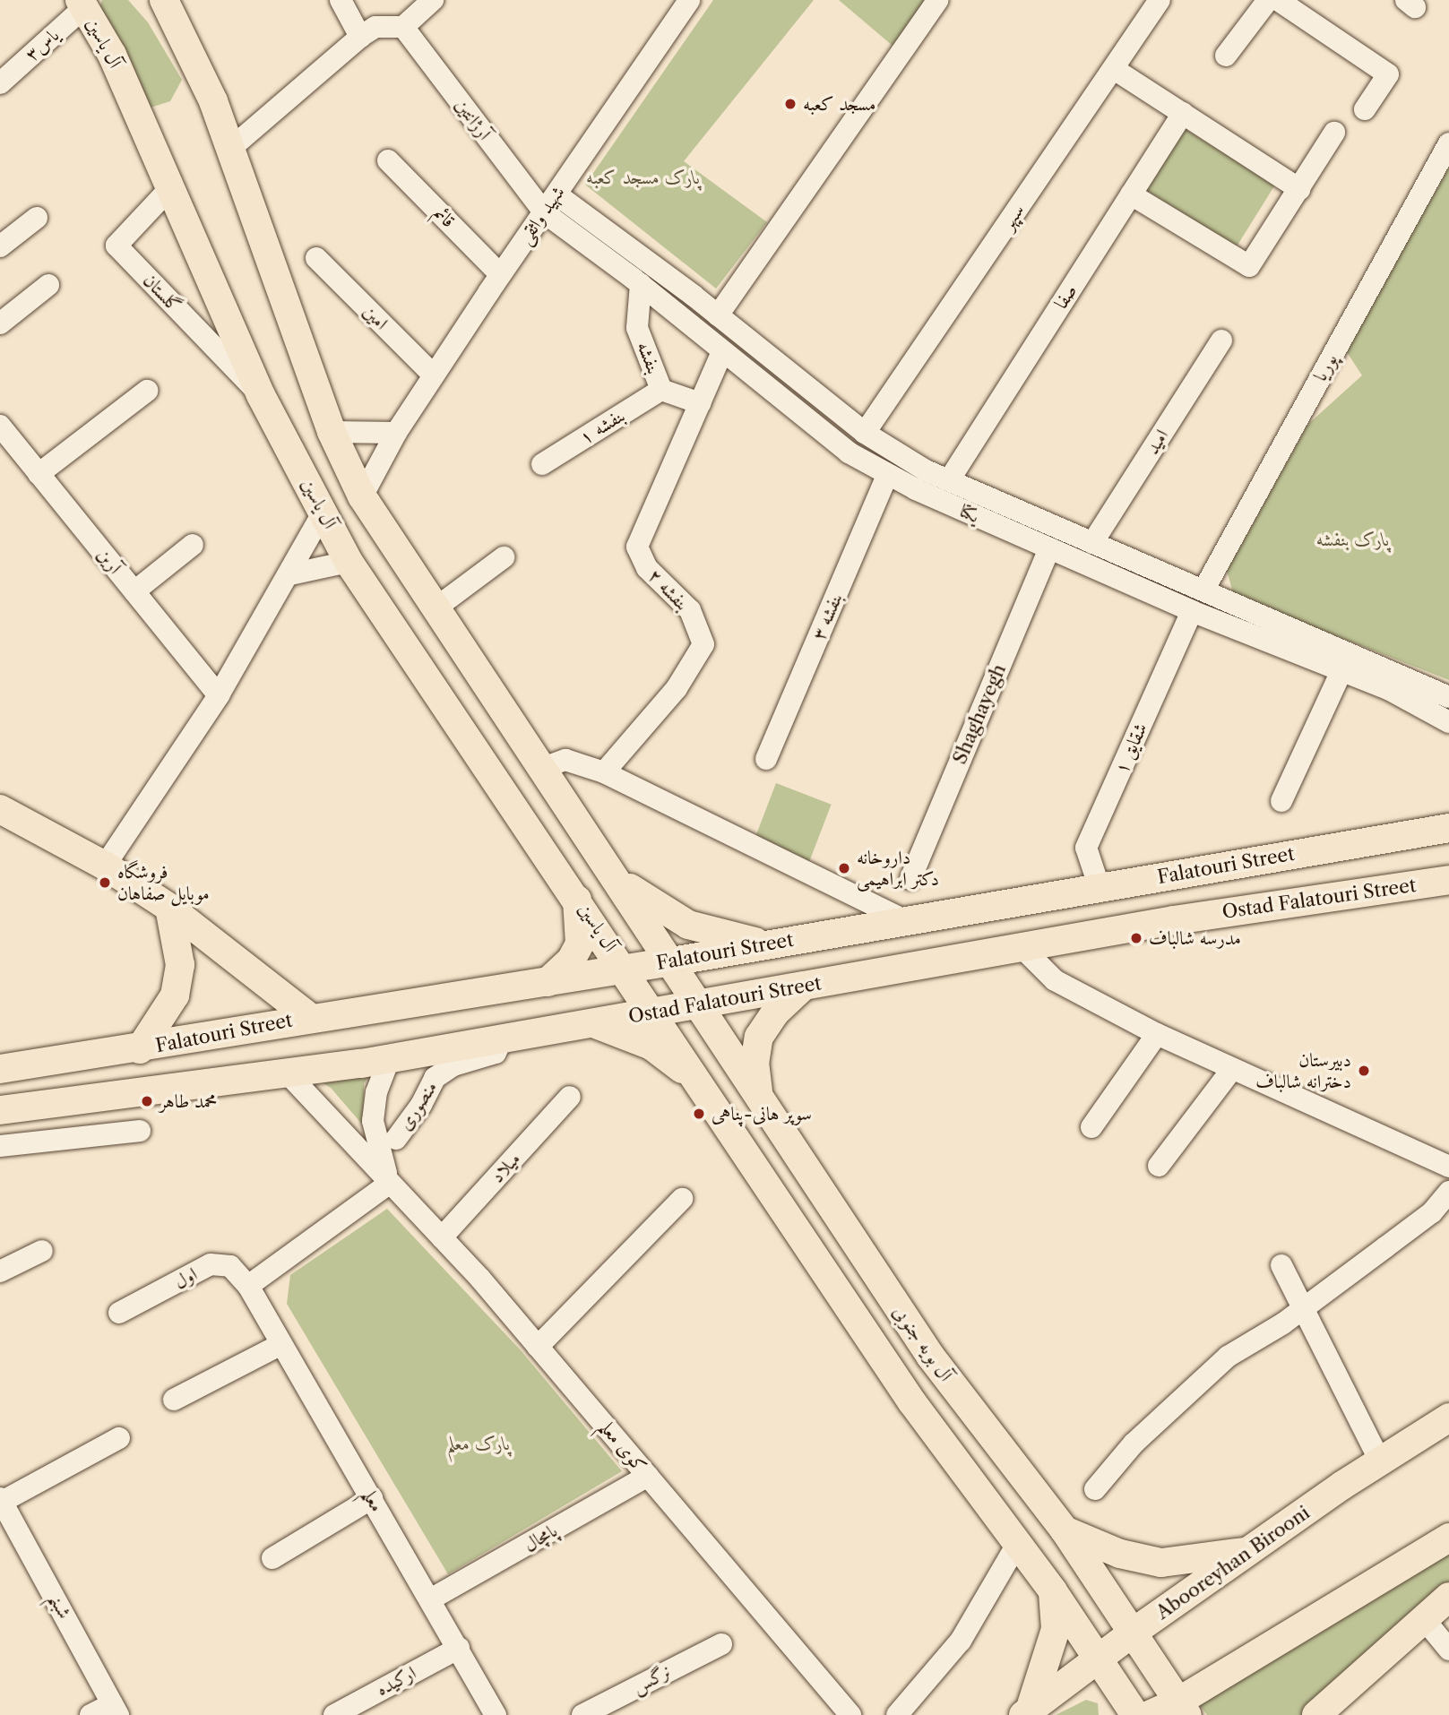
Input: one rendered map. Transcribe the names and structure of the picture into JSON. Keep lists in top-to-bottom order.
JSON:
{
  "streets": {
    "main road": [
      "آل یاسین",
      "Falatouri Street",
      "Ostad Falatouri Street",
      "آل بویه جنوبی",
      "Abooreyhan Birooni"
    ],
    "street": [
      "یاس۳",
      "آرژانتین",
      "شهید واثقی",
      "قائم",
      "سپهر",
      "گلستان",
      "صفا",
      "امین",
      "بنفشه",
      "پوریا",
      "بنفشه ۱",
      "امید",
      "یکتا",
      "آرین",
      "بنفشه ۲",
      "بنفشه ۳",
      "Shaghayegh",
      "شقایق ۱",
      "منصوری",
      "میلاد",
      "اول",
      "کوی معلم",
      "معلم",
      "پامچال",
      "شبنم",
      "نرگس",
      "ارکیده"
    ]
  },
  "crossings": [
    ["آل یاسین", "یاس۳"],
    ["آل یاسین", "گلستان"],
    ["آل یاسین", "Falatouri Street"],
    ["آرژانتین", "شهید واثقی"],
    ["آرژانتین", "یکتا"],
    ["شهید واثقی", "قائم"],
    ["شهید واثقی", "امین"],
    ["شهید واثقی", "یکتا"],
    ["سپهر", "یکتا"],
    ["صفا", "یکتا"],
    ["بنفشه", "بنفشه ۱"],
    ["بنفشه", "یکتا"],
    ["بنفشه", "بنفشه ۲"],
    ["پوریا", "یکتا"],
    ["امید", "یکتا"],
    ["یکتا", "بنفشه ۲"],
    ["یکتا", "بنفشه ۳"],
    ["یکتا", "Shaghayegh"],
    ["یکتا", "شقایق ۱"],
    ["شقایق ۱", "Falatouri Street"],
    ["Falatouri Street", "آل بویه جنوبی"],
    ["Ostad Falatouri Street", "منصوری"],
    ["Ostad Falatouri Street", "آل بویه جنوبی"],
    ["Ostad Falatouri Street", "کوی معلم"],
    ["میلاد", "کوی معلم"],
    ["اول", "معلم"],
    ["آل بویه جنوبی", "Abooreyhan Birooni"],
    ["کوی معلم", "پامچال"],
    ["معلم", "پامچال"],
    ["معلم", "ارکیده"]
  ],
  "parks": ["پارک مسجد کعبه", "پارک بنفشه", "پارک معلم"],
  "places": [
    "مسجد کعبه",
    "داروخانه دکتر ابراهیمی",
    "فروشگاه موبایل صفاهان",
    "مدرسه شالباف",
    "دبیرستان دخترانه شالباف",
    "محمد طاهر",
    "سوپر هانی-پناهی"
  ]
}
